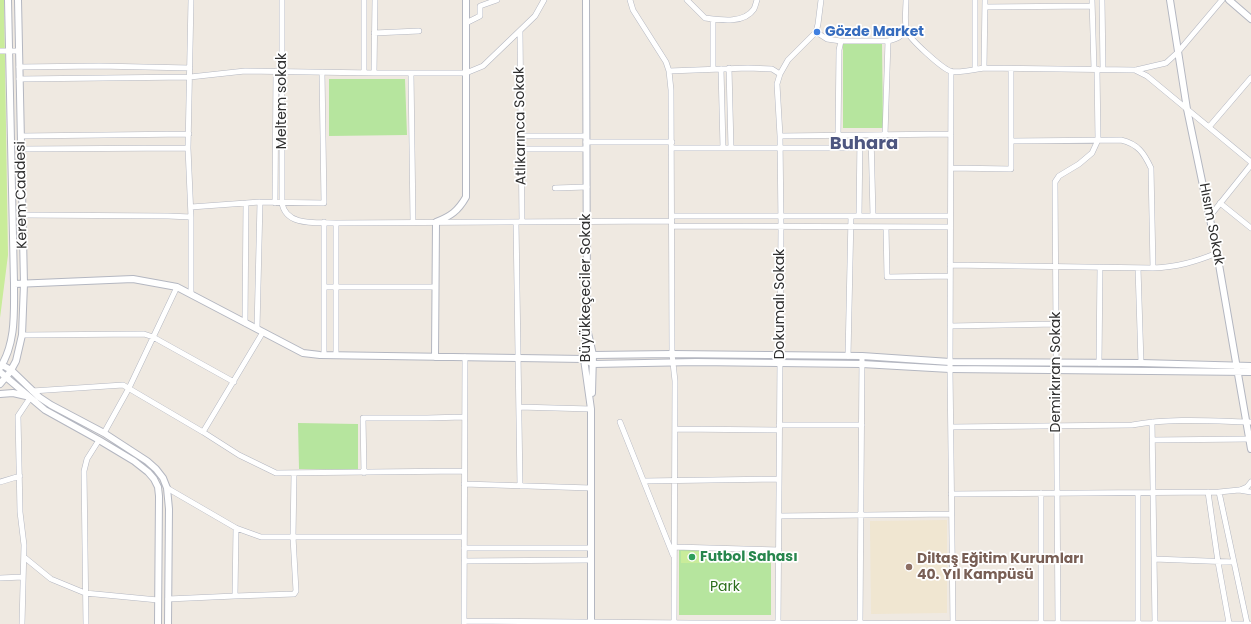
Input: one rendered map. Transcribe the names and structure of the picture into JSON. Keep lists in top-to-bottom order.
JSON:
{
  "streets": {
    "street": [
      "Meltem sokak",
      "Atlıkarınca Sokak",
      "Kerem Caddesi",
      "Hısım Sokak",
      "Büyükkeçeciler Sokak",
      "Dokumalı Sokak",
      "Demirkıran Sokak"
    ]
  },
  "districts": ["Buhara"],
  "parks": ["Park"],
  "places": ["Gözde Market", "Futbol Sahası", "Diltaş Eğitim Kurumları 40. Yıl Kampüsü"]
}
